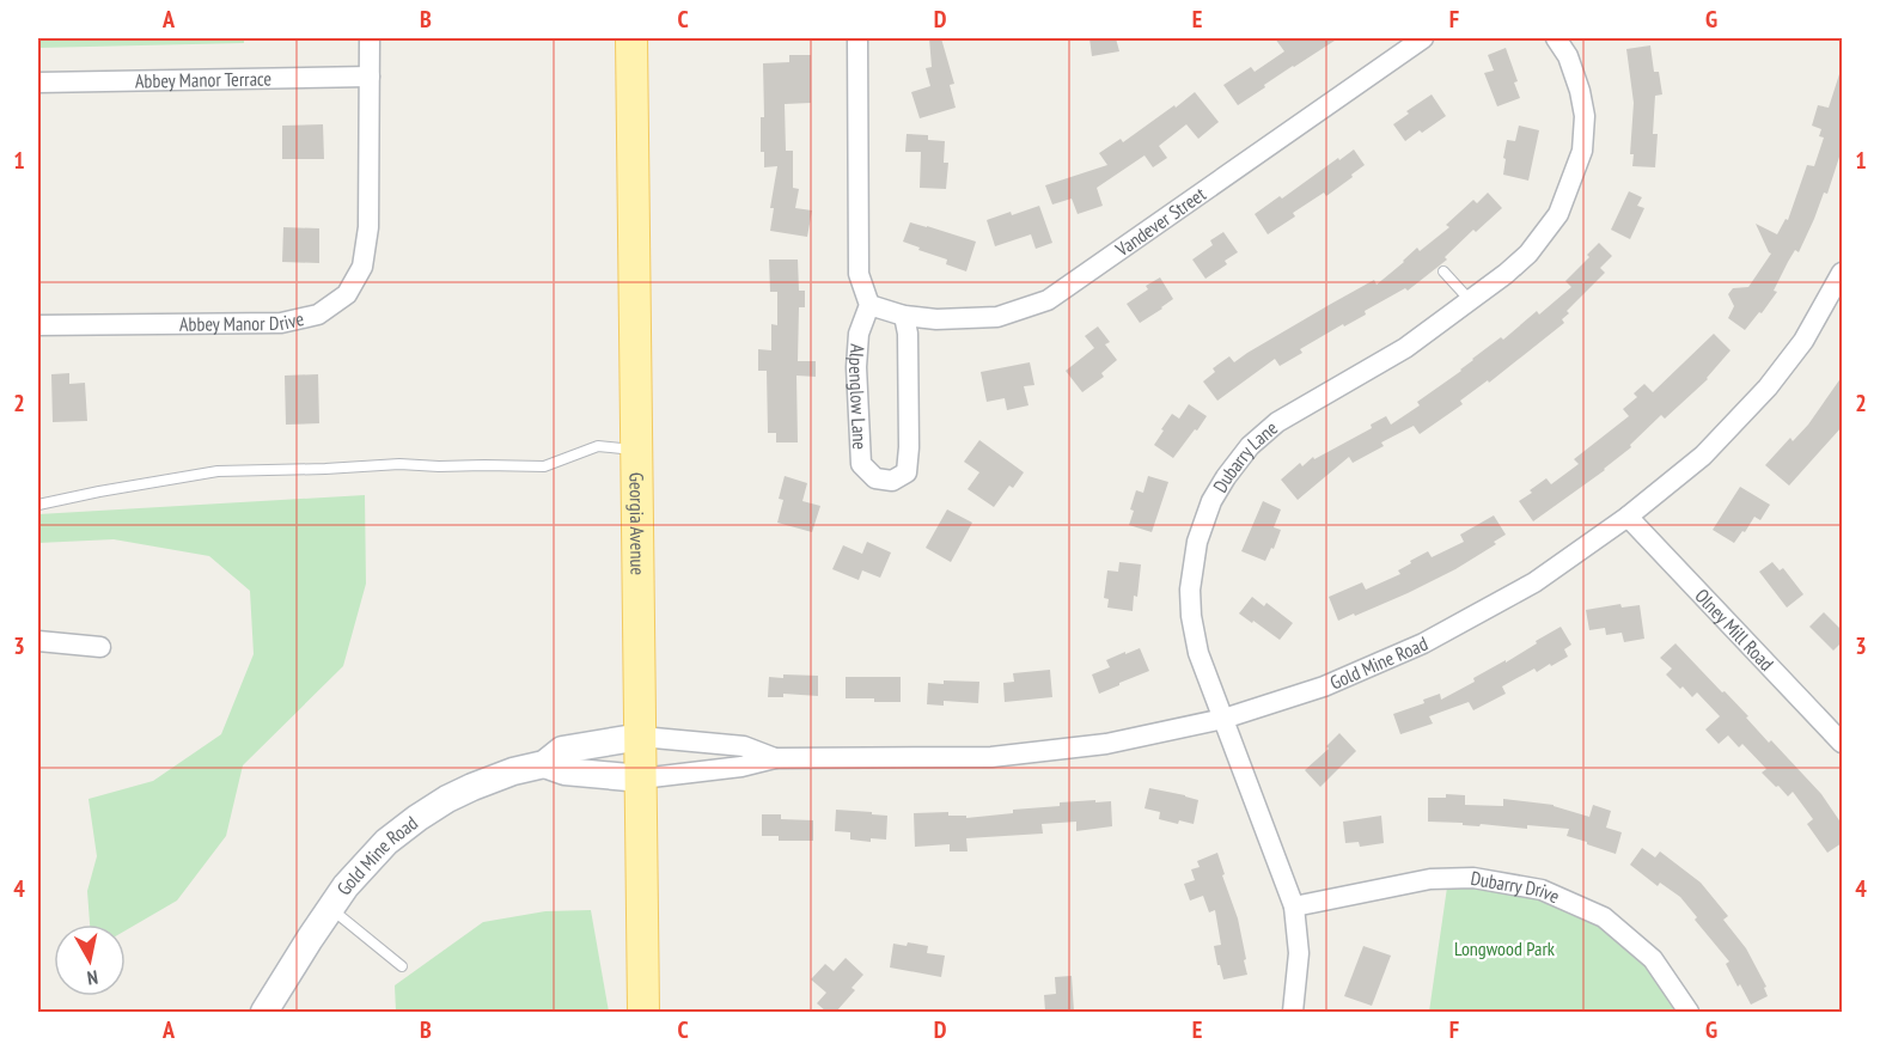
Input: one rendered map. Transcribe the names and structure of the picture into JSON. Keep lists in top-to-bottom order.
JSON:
{
  "streets": {
    "main road": ["Georgia Avenue"],
    "street": [
      "Abbey Manor Terrace",
      "Vandever Street",
      "Abbey Manor Drive",
      "Alpenglow Lane",
      "Dubarry Lane",
      "Olney Mill Road",
      "Gold Mine Road",
      "Dubarry Drive"
    ]
  },
  "crossings": [
    ["Abbey Manor Terrace", "Abbey Manor Drive"],
    ["Vandever Street", "Alpenglow Lane"],
    ["Dubarry Lane", "Gold Mine Road"],
    ["Dubarry Lane", "Dubarry Drive"],
    ["Georgia Avenue", "Gold Mine Road"],
    ["Olney Mill Road", "Gold Mine Road"]
  ],
  "parks": ["Longwood Park"],
  "north": "bottom",
  "grid": {
    "columns": [
      "A",
      "B",
      "C",
      "D",
      "E",
      "F",
      "G"
    ],
    "rows": [
      "1",
      "2",
      "3",
      "4"
    ]
  }
}
